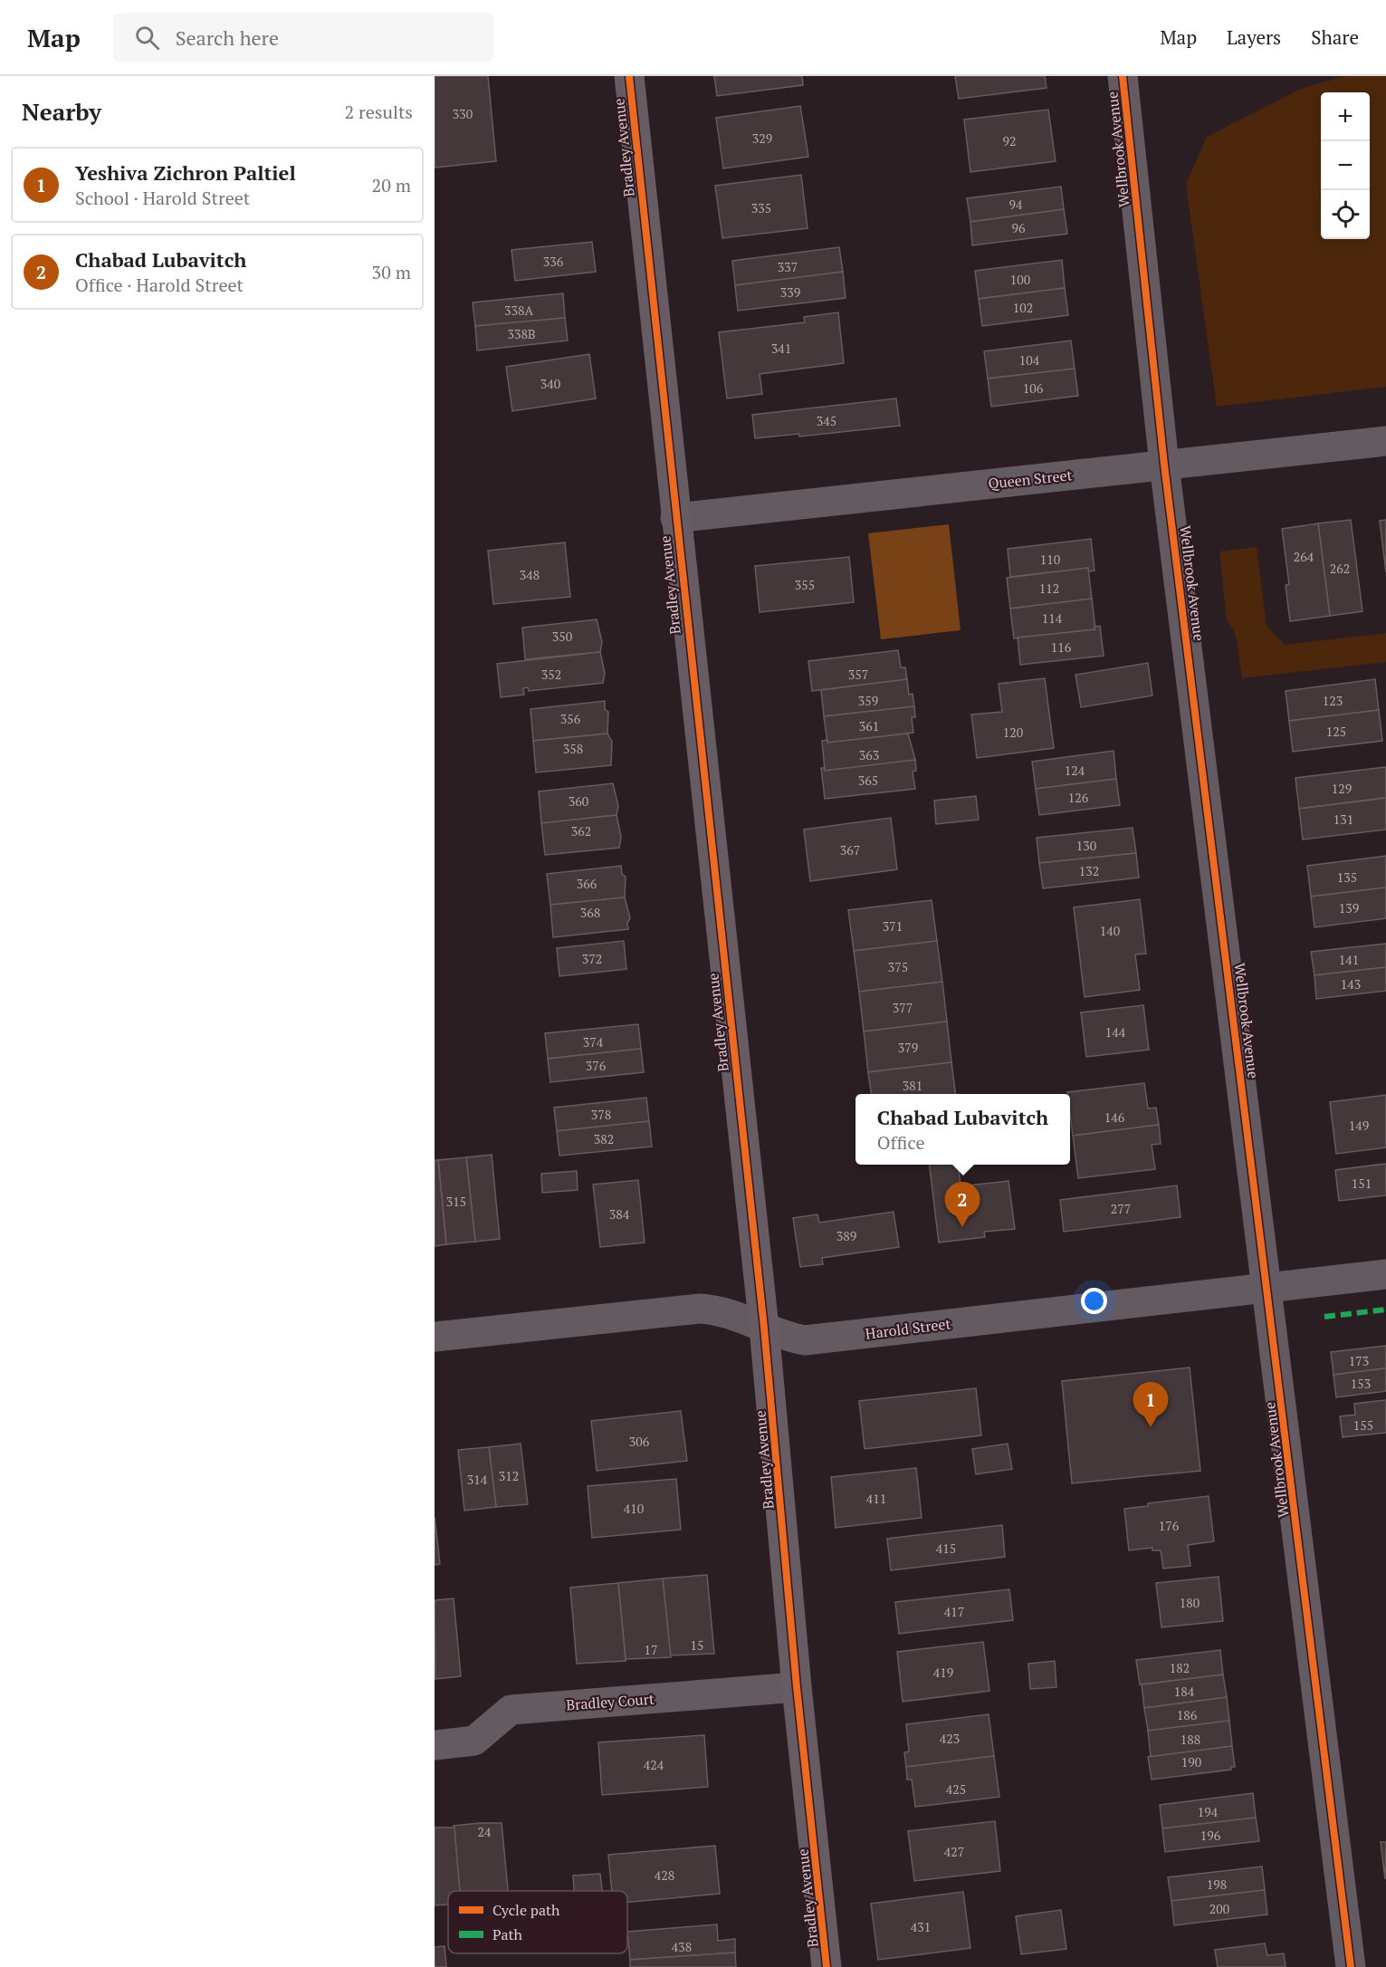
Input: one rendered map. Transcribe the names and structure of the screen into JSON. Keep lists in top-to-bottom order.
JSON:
{
  "streets": {
    "street": [
      "Bradley Avenue",
      "Wellbrook Avenue",
      "Queen Street",
      "Harold Street",
      "Bradley Court"
    ]
  },
  "crossings": [
    ["Bradley Avenue", "Queen Street"],
    ["Bradley Avenue", "Harold Street"],
    ["Bradley Avenue", "Bradley Court"],
    ["Wellbrook Avenue", "Queen Street"],
    ["Wellbrook Avenue", "Harold Street"]
  ],
  "house_numbers": [
    "330",
    "329",
    "92",
    "94",
    "335",
    "96",
    "336",
    "337",
    "100",
    "339",
    "102",
    "338A",
    "338B",
    "341",
    "104",
    "340",
    "106",
    "345",
    "264",
    "110",
    "262",
    "348",
    "355",
    "112",
    "114",
    "350",
    "116",
    "352",
    "357",
    "359",
    "123",
    "356",
    "361",
    "125",
    "120",
    "358",
    "363",
    "124",
    "365",
    "129",
    "126",
    "360",
    "131",
    "362",
    "130",
    "367",
    "132",
    "135",
    "366",
    "139",
    "368",
    "371",
    "140",
    "372",
    "141",
    "375",
    "143",
    "377",
    "144",
    "374",
    "379",
    "376",
    "381",
    "378",
    "146",
    "149",
    "382",
    "151",
    "315",
    "277",
    "384",
    "389",
    "173",
    "153",
    "155",
    "306",
    "312",
    "314",
    "411",
    "410",
    "176",
    "415",
    "180",
    "417",
    "15",
    "17",
    "182",
    "419",
    "184",
    "186",
    "423",
    "188",
    "190",
    "424",
    "425",
    "194",
    "24",
    "196",
    "427",
    "428",
    "198",
    "200",
    "431",
    "438"
  ],
  "legend": ["Cycle path", "Path"],
  "page": {
    "header": "Map",
    "search": "Search here",
    "nav": ["Map", "Layers", "Share"],
    "heading": ["Nearby", "2 results"],
    "map_buttons": ["+", "−"],
    "list": [
      {
        "mark": "1",
        "name": "Yeshiva Zichron Paltiel",
        "note": "School · Harold Street",
        "value": "20 m"
      },
      {
        "mark": "2",
        "name": "Chabad Lubavitch",
        "note": "Office · Harold Street",
        "value": "30 m"
      }
    ],
    "popup": ["Chabad Lubavitch", "Office"],
    "pins": ["2", "1"]
  }
}
